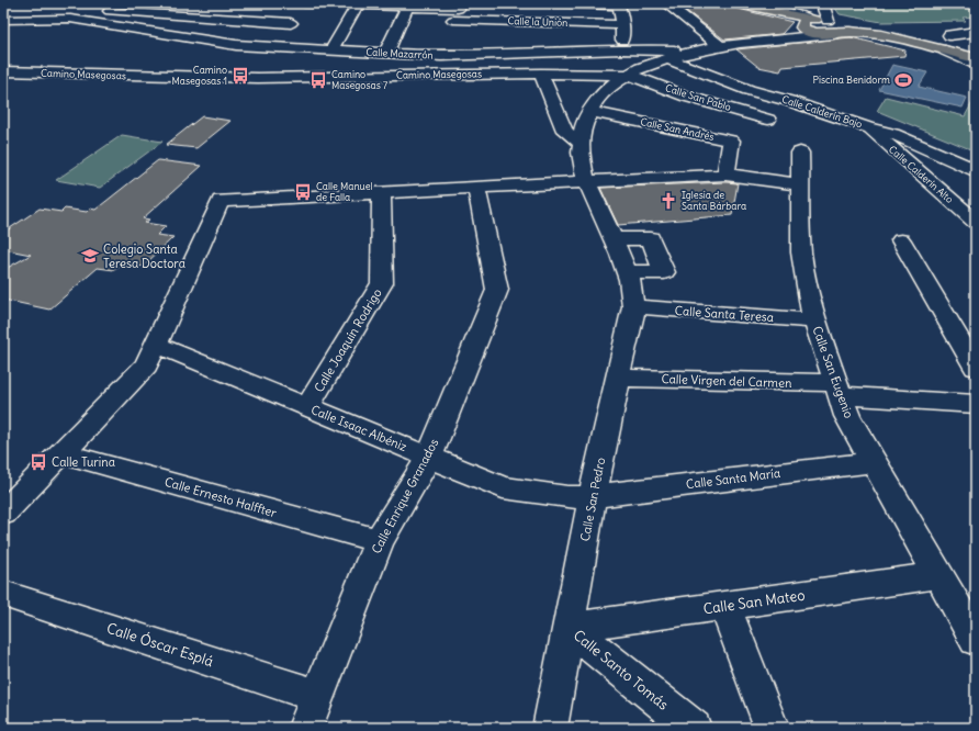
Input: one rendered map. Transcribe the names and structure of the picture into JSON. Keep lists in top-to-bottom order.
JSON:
{
  "streets": {
    "street": [
      "Calle la Unión",
      "Calle Mazarrón",
      "Camino Masegosas",
      "Calle San Pablo",
      "Calle Calderín Bajo",
      "Calle San Andrés",
      "Calle Calderín Alto",
      "Calle Santa Teresa",
      "Calle Joaquín Rodrigo",
      "Calle San Eugenio",
      "Calle Virgen del Carmen",
      "Calle Isaac Albéniz",
      "Calle Santa María",
      "Calle Enrique Granados",
      "Calle Ernesto Halffter",
      "Calle San Pedro",
      "Calle San Mateo",
      "Calle Óscar Esplá",
      "Calle Santo Tomás"
    ]
  },
  "crossings": [
    ["Camino Masegosas", "Calle San Pablo"],
    ["Camino Masegosas", "Calle San Pedro"],
    ["Calle San Pablo", "Calle San Pedro"],
    ["Calle Calderín Bajo", "Calle Calderín Alto"],
    ["Calle Calderín Bajo", "Calle San Pedro"],
    ["Calle San Andrés", "Calle San Pedro"],
    ["Calle Santa Teresa", "Calle San Eugenio"],
    ["Calle Santa Teresa", "Calle San Pedro"],
    ["Calle Joaquín Rodrigo", "Calle Isaac Albéniz"],
    ["Calle San Eugenio", "Calle Virgen del Carmen"],
    ["Calle San Eugenio", "Calle Santa María"],
    ["Calle San Eugenio", "Calle San Mateo"],
    ["Calle Virgen del Carmen", "Calle San Pedro"],
    ["Calle Isaac Albéniz", "Calle Santa María"],
    ["Calle Isaac Albéniz", "Calle Enrique Granados"],
    ["Calle Isaac Albéniz", "Calle San Pedro"],
    ["Calle Santa María", "Calle San Pedro"],
    ["Calle Enrique Granados", "Calle Ernesto Halffter"],
    ["Calle Enrique Granados", "Calle Óscar Esplá"],
    ["Calle San Pedro", "Calle San Mateo"],
    ["Calle San Pedro", "Calle Santo Tomás"],
    ["Calle San Mateo", "Calle Santo Tomás"]
  ],
  "places": {
    "bus stop": [
      "Camino Masegosas 1",
      "Camino Masegosas 7",
      "Calle Manuel de Falla",
      "Calle Turina"
    ],
    "sports": ["Piscina Benidorm"],
    "church": ["Iglesia de Santa Bárbara"],
    "school or university": ["Colegio Santa Teresa Doctora"]
  }
}
